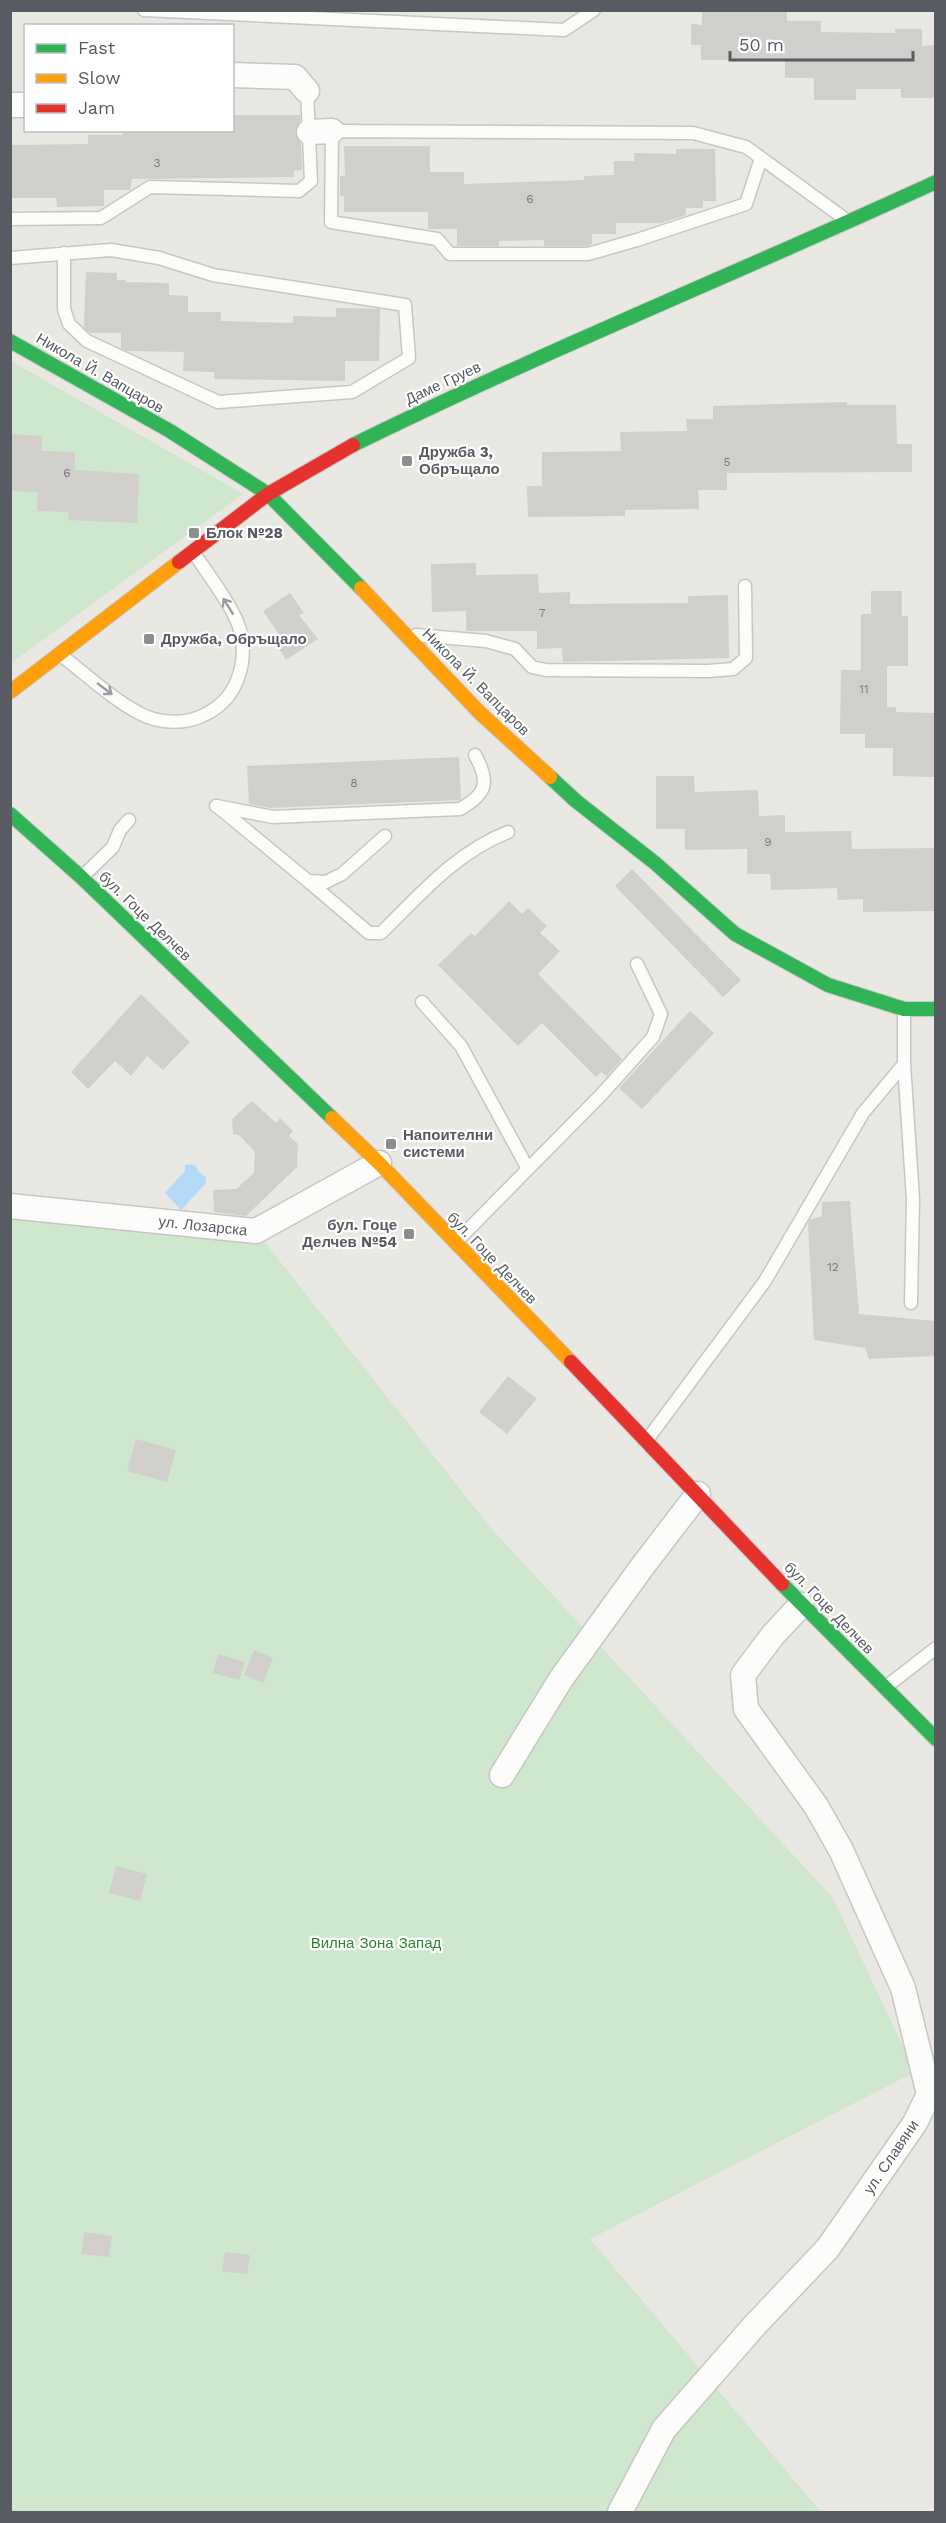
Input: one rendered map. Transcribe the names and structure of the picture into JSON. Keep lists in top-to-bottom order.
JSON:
{
  "streets": {
    "main road": ["Никола Й. Вапцаров", "Даме Груев", "бул. Гоце Делчев"],
    "street": ["ул. Лозарска", "ул. Славяни"]
  },
  "crossings": [
    ["Никола Й. Вапцаров", "Даме Груев"],
    ["бул. Гоце Делчев", "ул. Лозарска"],
    ["бул. Гоце Делчев", "ул. Славяни"]
  ],
  "parks": ["Вилна Зона Запад"],
  "places": {
    "transit": [
      "Дружба 3, Обръщало",
      "Блок №28",
      "Дружба, Обръщало",
      "Напоителни системи",
      "бул. Гоце Делчев №54"
    ]
  },
  "house_numbers": [
    "3",
    "6",
    "5",
    "6",
    "7",
    "11",
    "8",
    "9",
    "12"
  ],
  "legend": ["Fast", "Slow", "Jam"],
  "scale_bar": "50 m"
}
